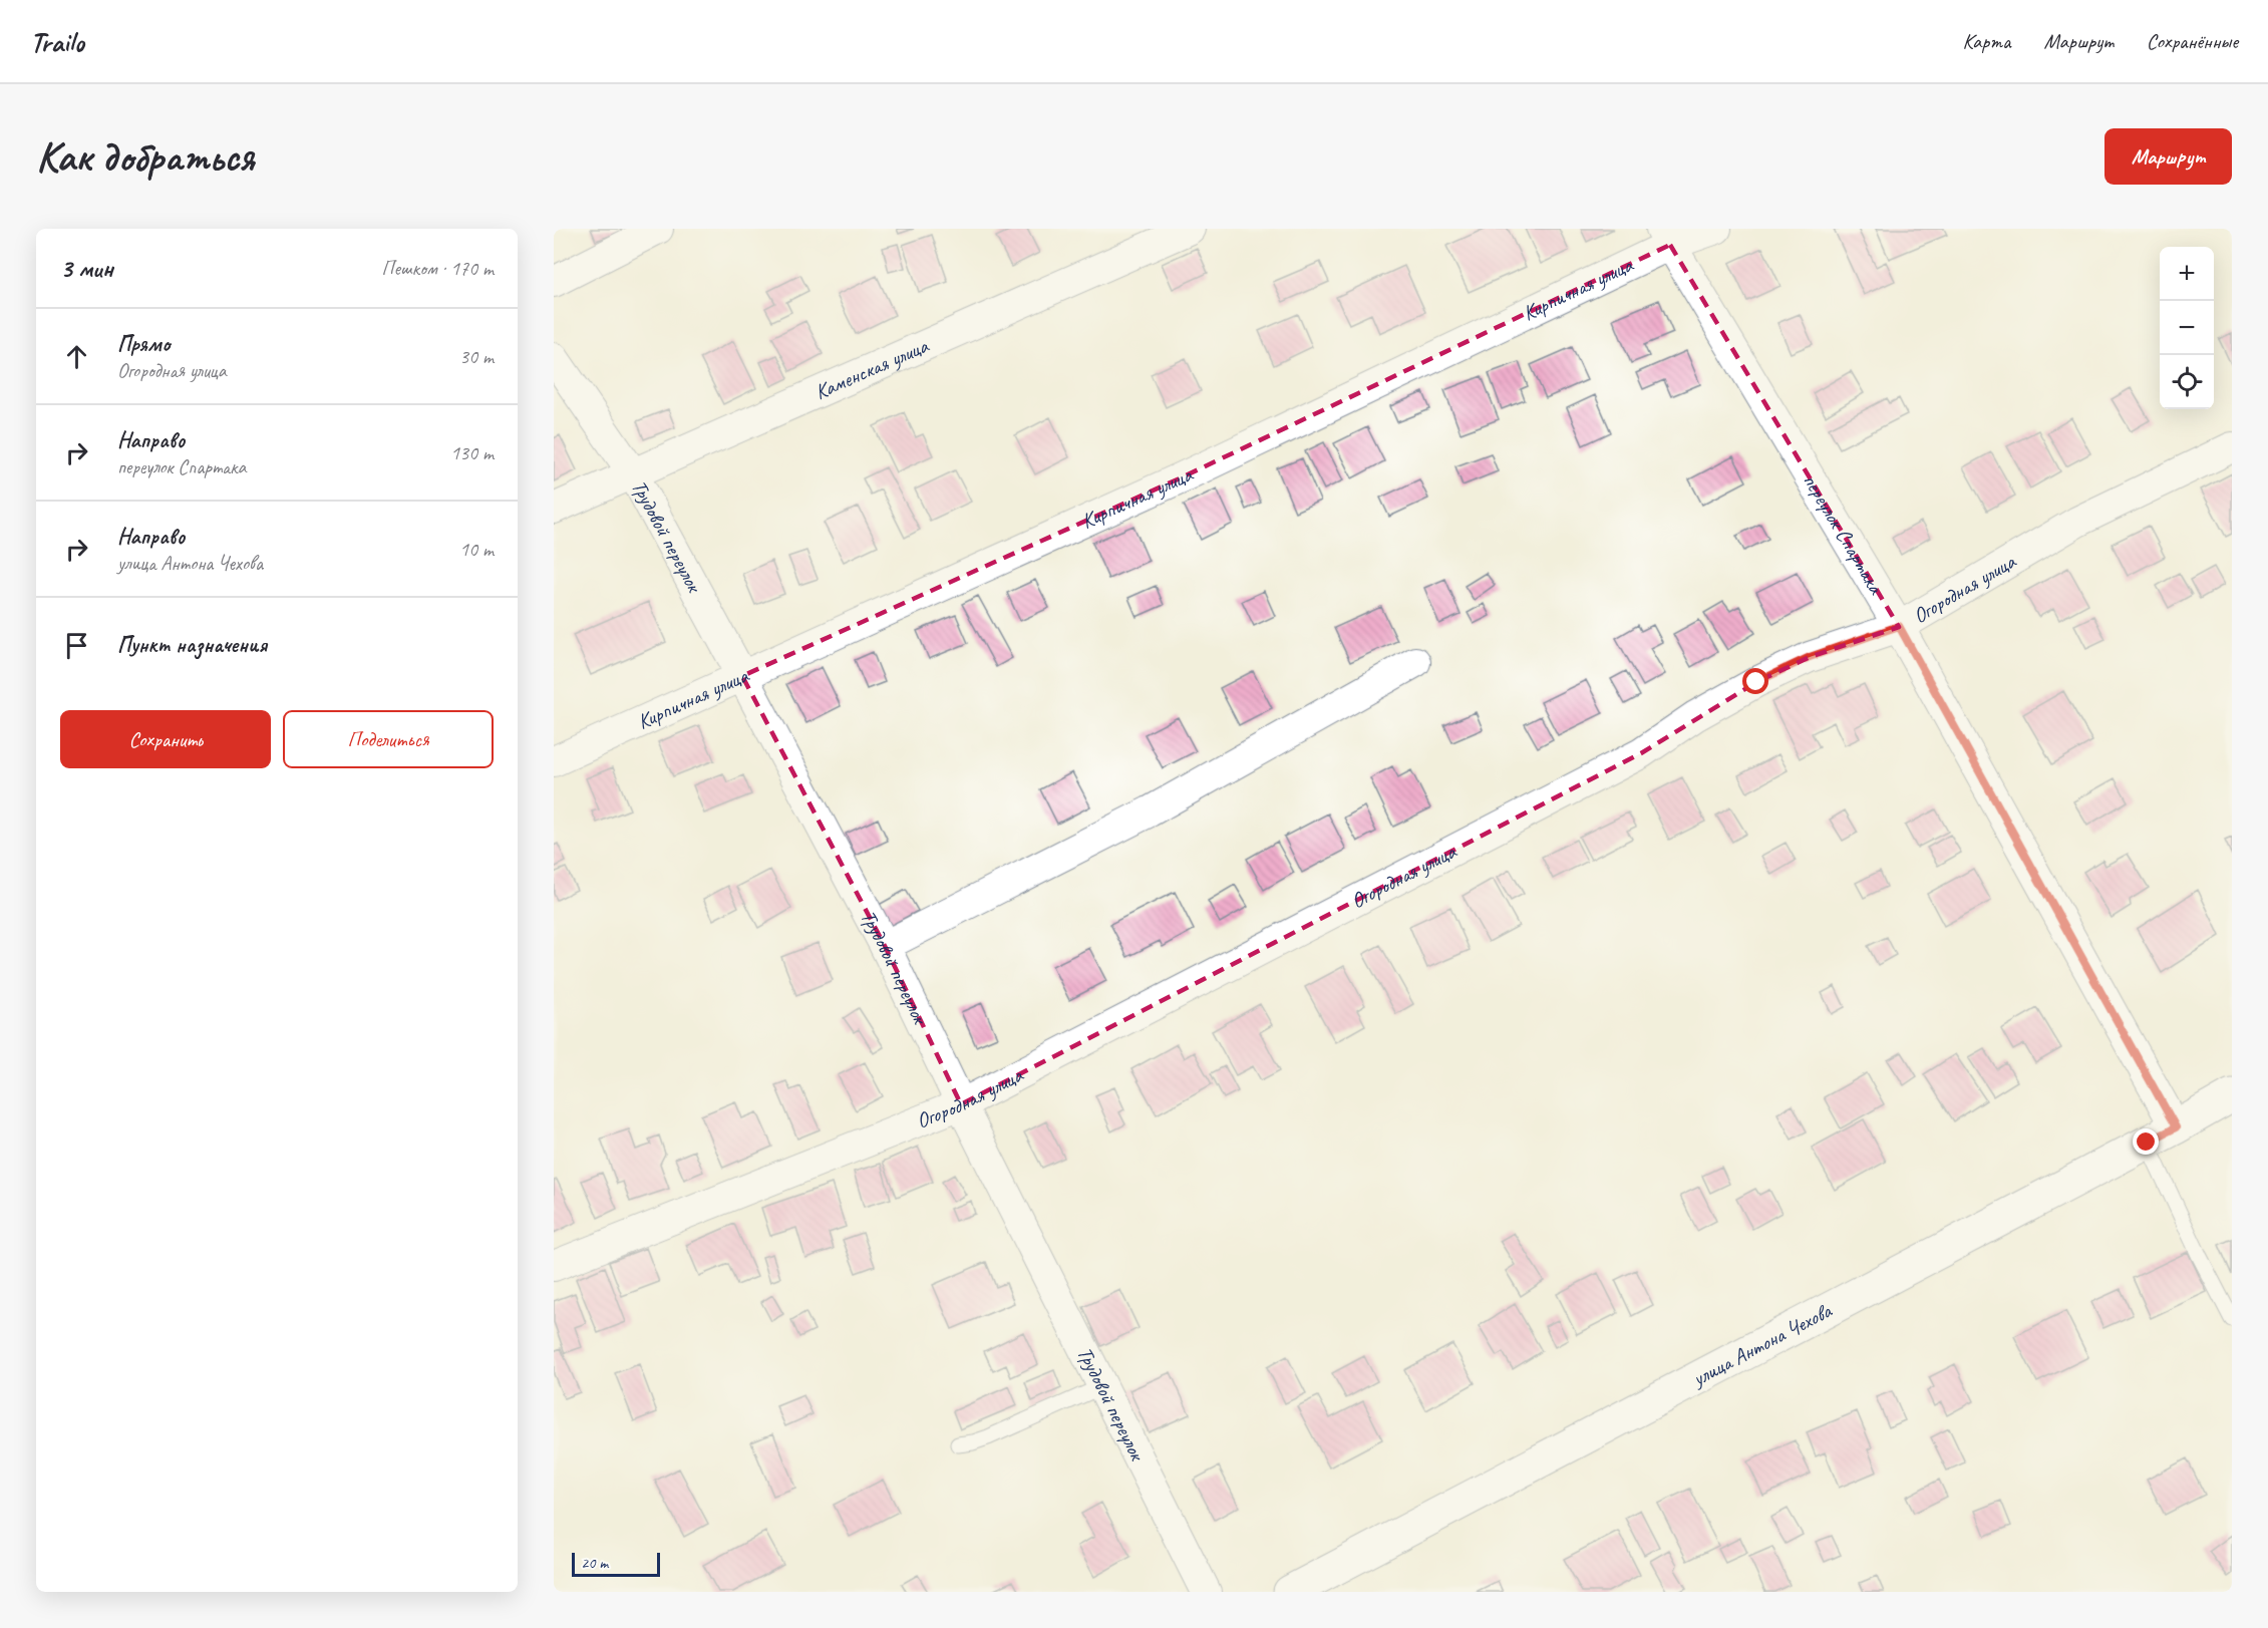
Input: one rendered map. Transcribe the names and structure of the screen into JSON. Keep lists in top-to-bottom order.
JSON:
{
  "streets": {
    "street": [
      "Кирпичная улица",
      "Каменская улица",
      "переулок Спартака",
      "Трудовой переулок",
      "Огородная улица",
      "улица Антона Чехова"
    ]
  },
  "crossings": [
    ["Кирпичная улица", "переулок Спартака"],
    ["Кирпичная улица", "Трудовой переулок"],
    ["Каменская улица", "Трудовой переулок"],
    ["переулок Спартака", "Огородная улица"],
    ["переулок Спартака", "улица Антона Чехова"],
    ["Трудовой переулок", "Огородная улица"]
  ],
  "scale_bar": "20 m",
  "page": {
    "header": "Trailo",
    "nav": ["Карта", "Маршрут", "Сохранённые"],
    "buttons": [
      "Маршрут",
      ["Сохранить", "Поделиться"]
    ],
    "title": "Как добраться",
    "heading": ["3 мин", "Пешком · 170 m"],
    "map_buttons": ["+", "−"],
    "list": [
      ["Прямо", "Огородная улица", "30 m"],
      ["Направо", "переулок Спартака", "130 m"],
      ["Направо", "улица Антона Чехова", "10 m"],
      "Пункт назначения"
    ],
    "scale": "20 m"
  }
}
